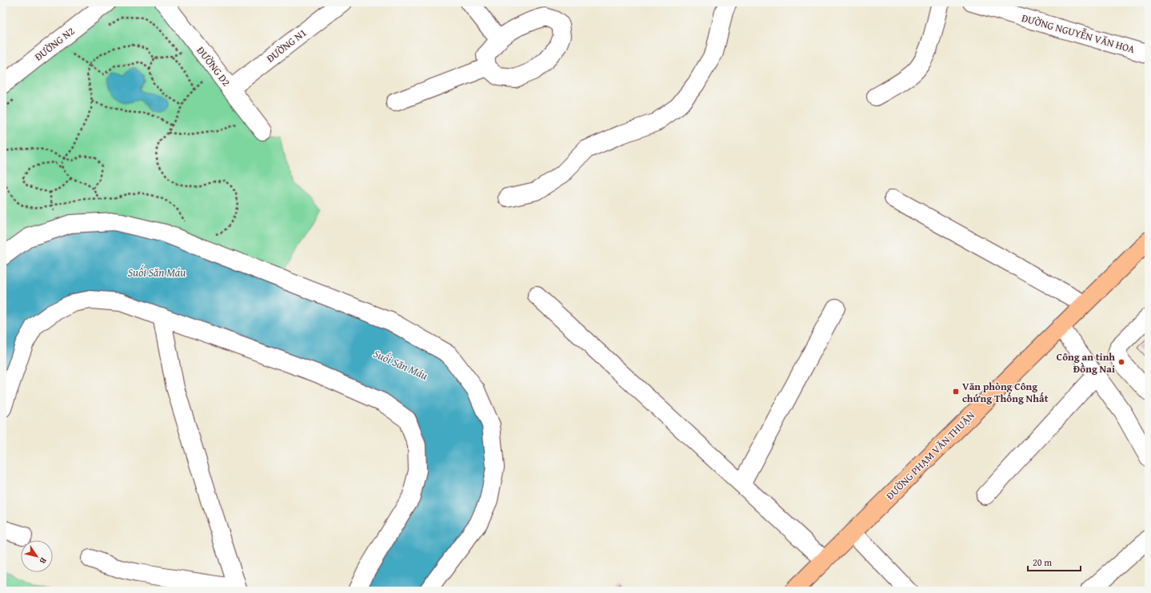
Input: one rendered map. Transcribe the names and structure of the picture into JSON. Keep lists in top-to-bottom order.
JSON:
{
  "streets": {
    "main road": ["ĐƯỜNG PHẠM VĂN THUẬN"],
    "street": [
      "ĐƯỜNG NGUYỄN VĂN HOA",
      "ĐƯỜNG N2",
      "ĐƯỜNG N1",
      "ĐƯỜNG D2"
    ]
  },
  "crossings": [
    ["ĐƯỜNG N1", "ĐƯỜNG D2"]
  ],
  "water": ["Suối Săn Máu"],
  "places": {
    "other": ["Công an tỉnh Đồng Nai"],
    "transit": ["Văn phòng Công chứng Thống Nhất"]
  },
  "scale_bar": "20 m",
  "north": "bottom right"
}
